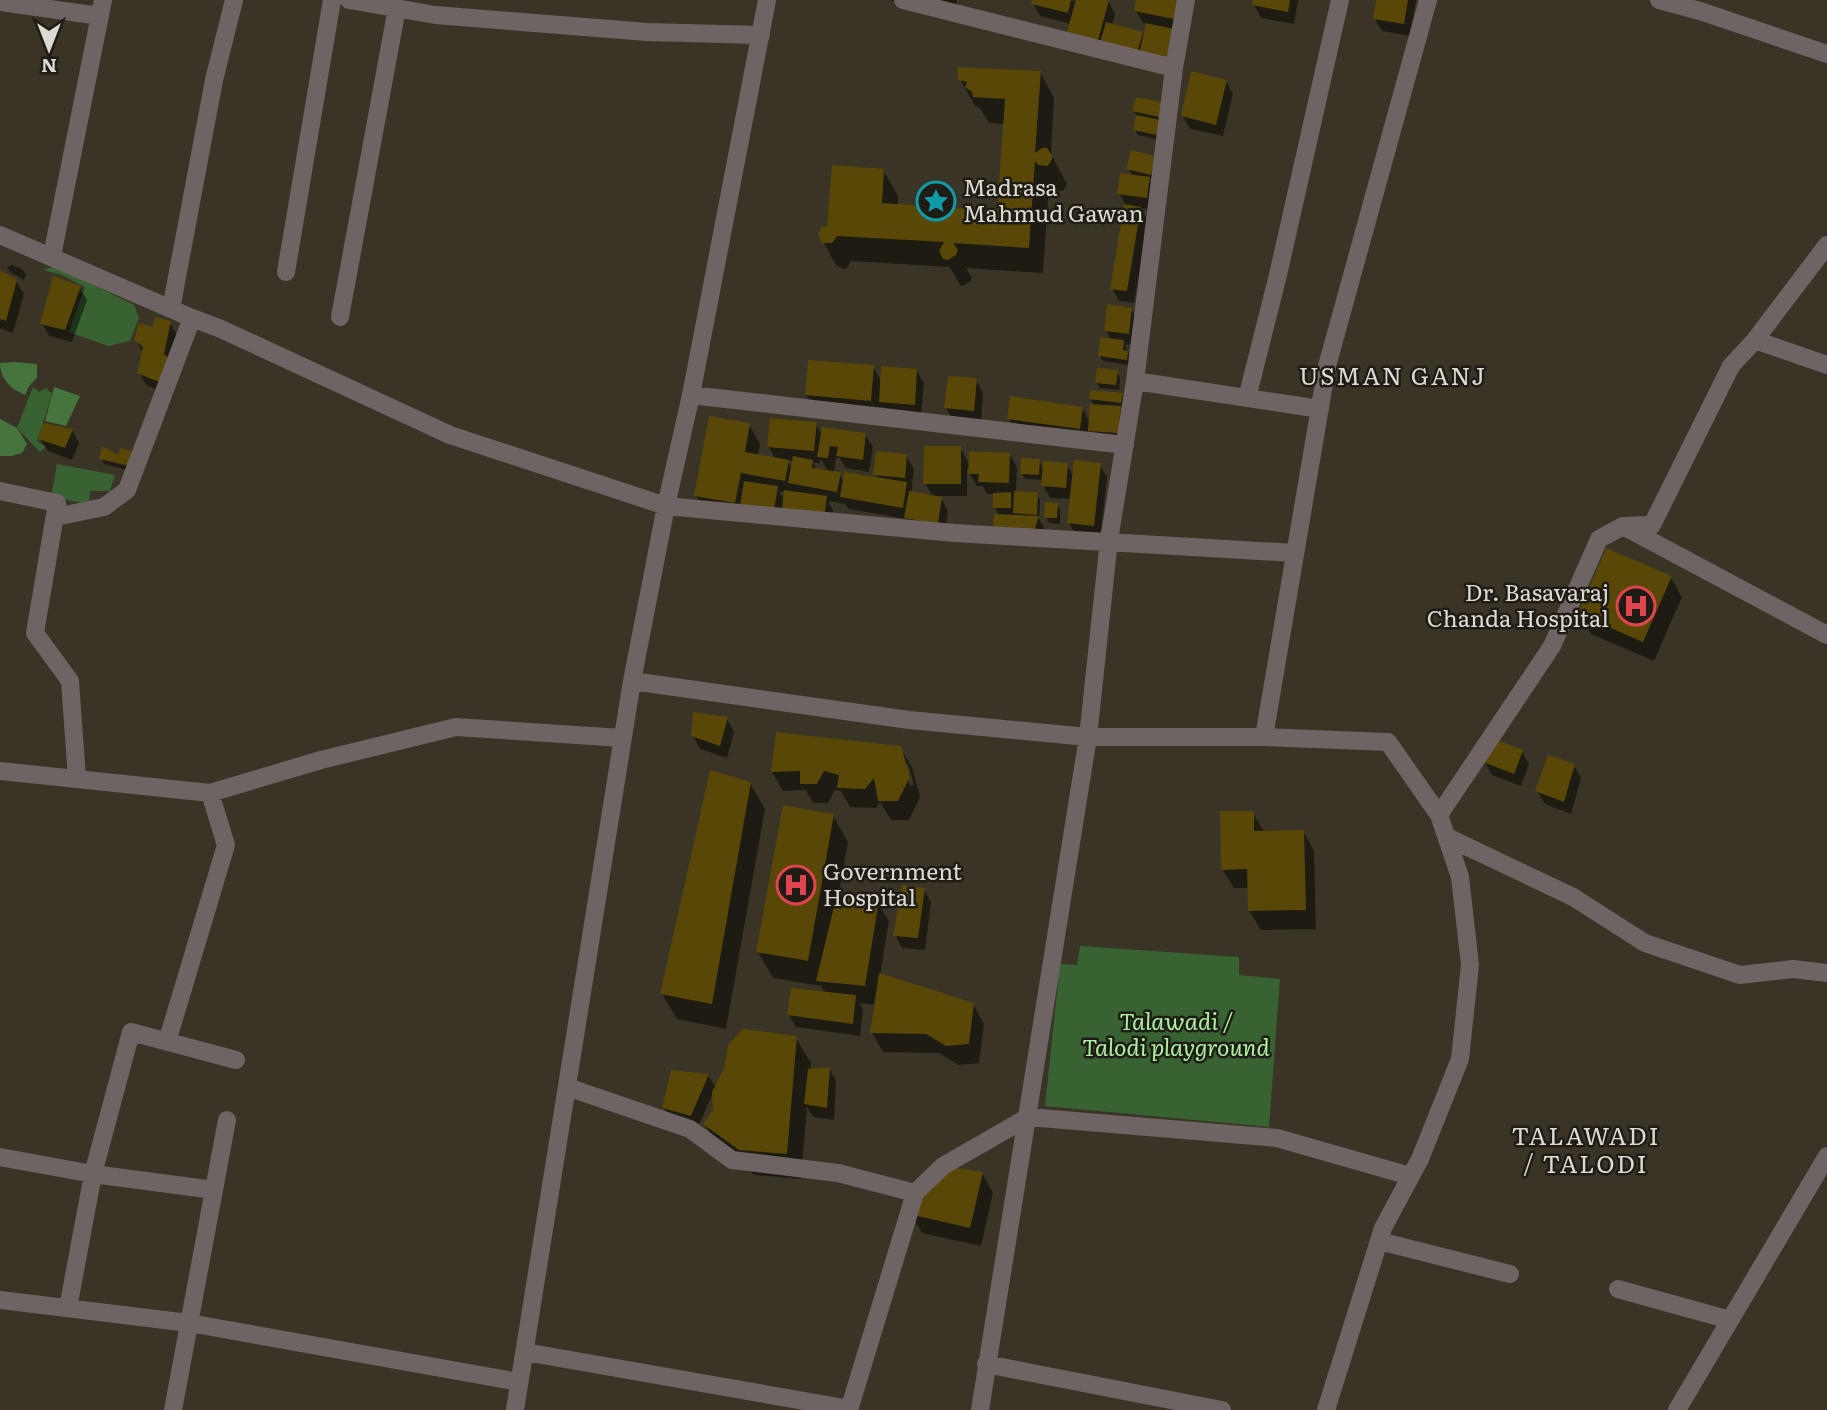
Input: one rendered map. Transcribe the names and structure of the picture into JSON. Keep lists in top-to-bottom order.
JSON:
{
  "districts": ["USMAN GANJ", "TALAWADI / TALODI"],
  "parks": ["Talawadi / Talodi playground"],
  "places": {
    "place": ["Madrasa Mahmud Gawan"],
    "hospital": ["Dr. Basavaraj Chanda Hospital", "Government Hospital"]
  },
  "north": "bottom"
}
